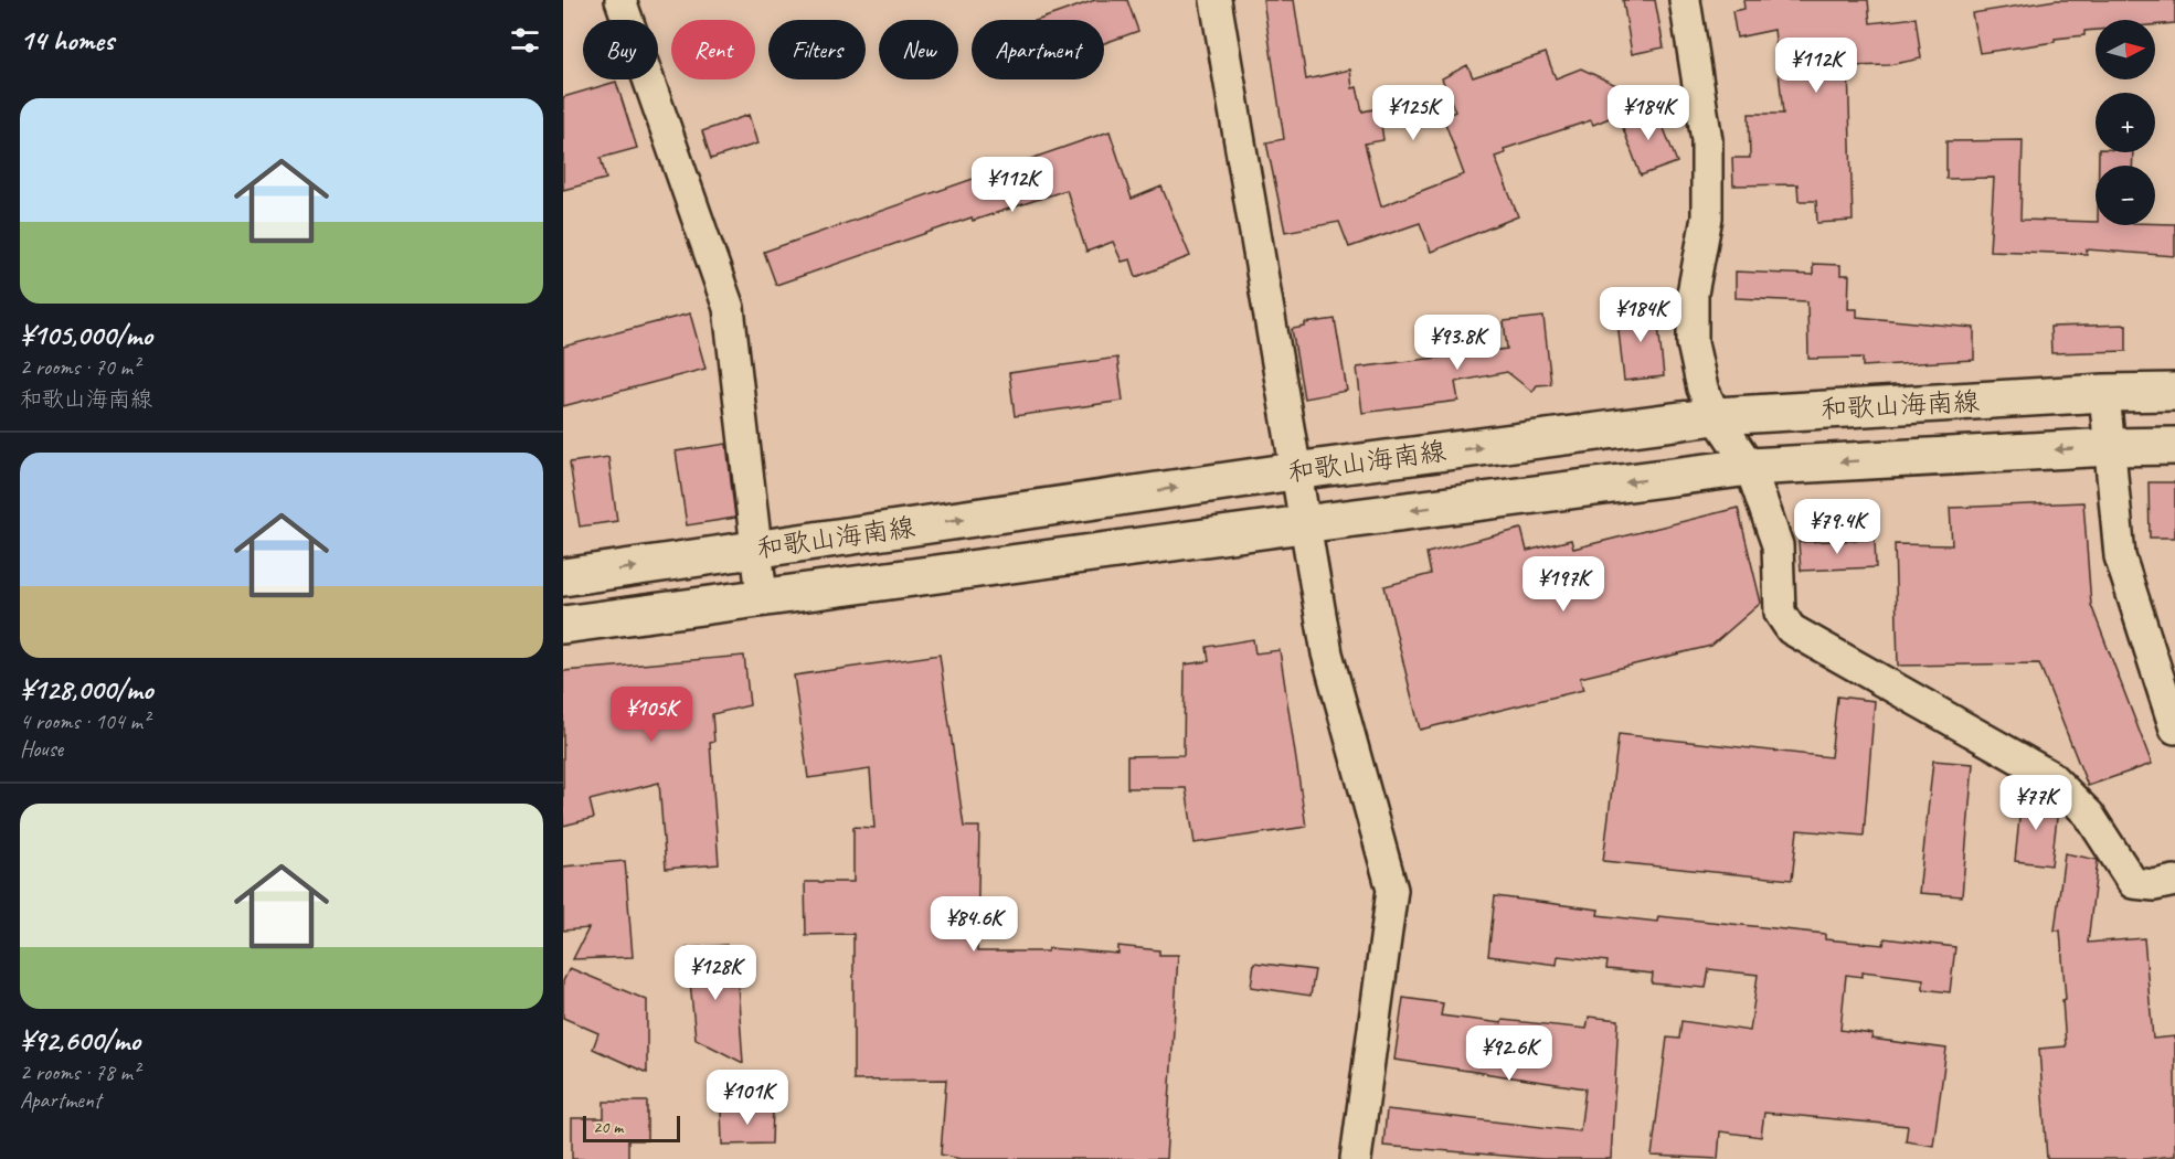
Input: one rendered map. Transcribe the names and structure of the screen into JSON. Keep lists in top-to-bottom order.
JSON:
{
  "streets": {
    "main road": ["和歌山海南線"]
  },
  "scale_bar": "20 m",
  "north": "right",
  "page": {
    "heading": "14 homes",
    "map_buttons": ["+", "−"],
    "chip": [
      "Buy",
      "Rent",
      "Filters",
      "New",
      "Apartment"
    ],
    "price": [
      "¥112K",
      "¥125K",
      "¥184K",
      "¥112K",
      "¥184K",
      "¥93.8K",
      "¥79.4K",
      "¥197K",
      "¥105K",
      "¥77K",
      "¥84.6K",
      "¥128K",
      "¥92.6K",
      "¥101K"
    ],
    "list": [
      {
        "name": "¥105,000/mo",
        "note": "2 rooms · 70 m² · 和歌山海南線"
      },
      {
        "name": "¥128,000/mo",
        "note": "4 rooms · 104 m² · House"
      },
      {
        "name": "¥92,600/mo",
        "note": "2 rooms · 78 m² · Apartment"
      }
    ],
    "scale": "20 m"
  }
}
